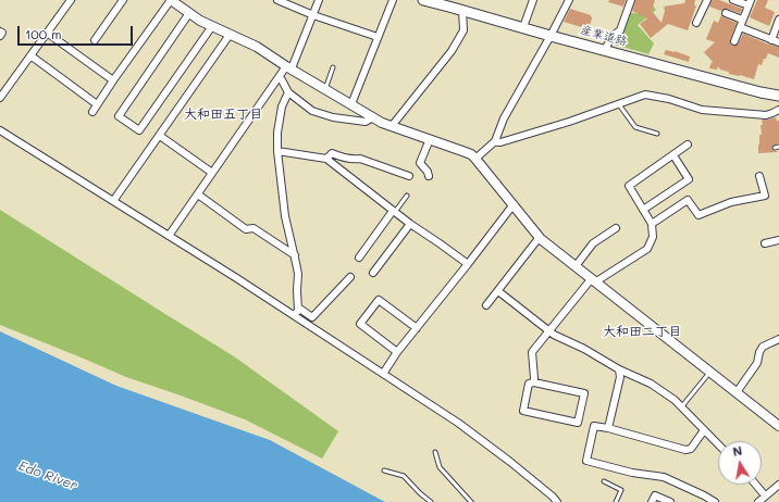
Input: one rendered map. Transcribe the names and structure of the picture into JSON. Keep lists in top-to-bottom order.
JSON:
{
  "streets": {
    "main road": ["産業道路"]
  },
  "districts": ["大和田五丁目", "大和田二丁目"],
  "water": ["Edo River"],
  "scale_bar": "100 m",
  "north": "top"
}
